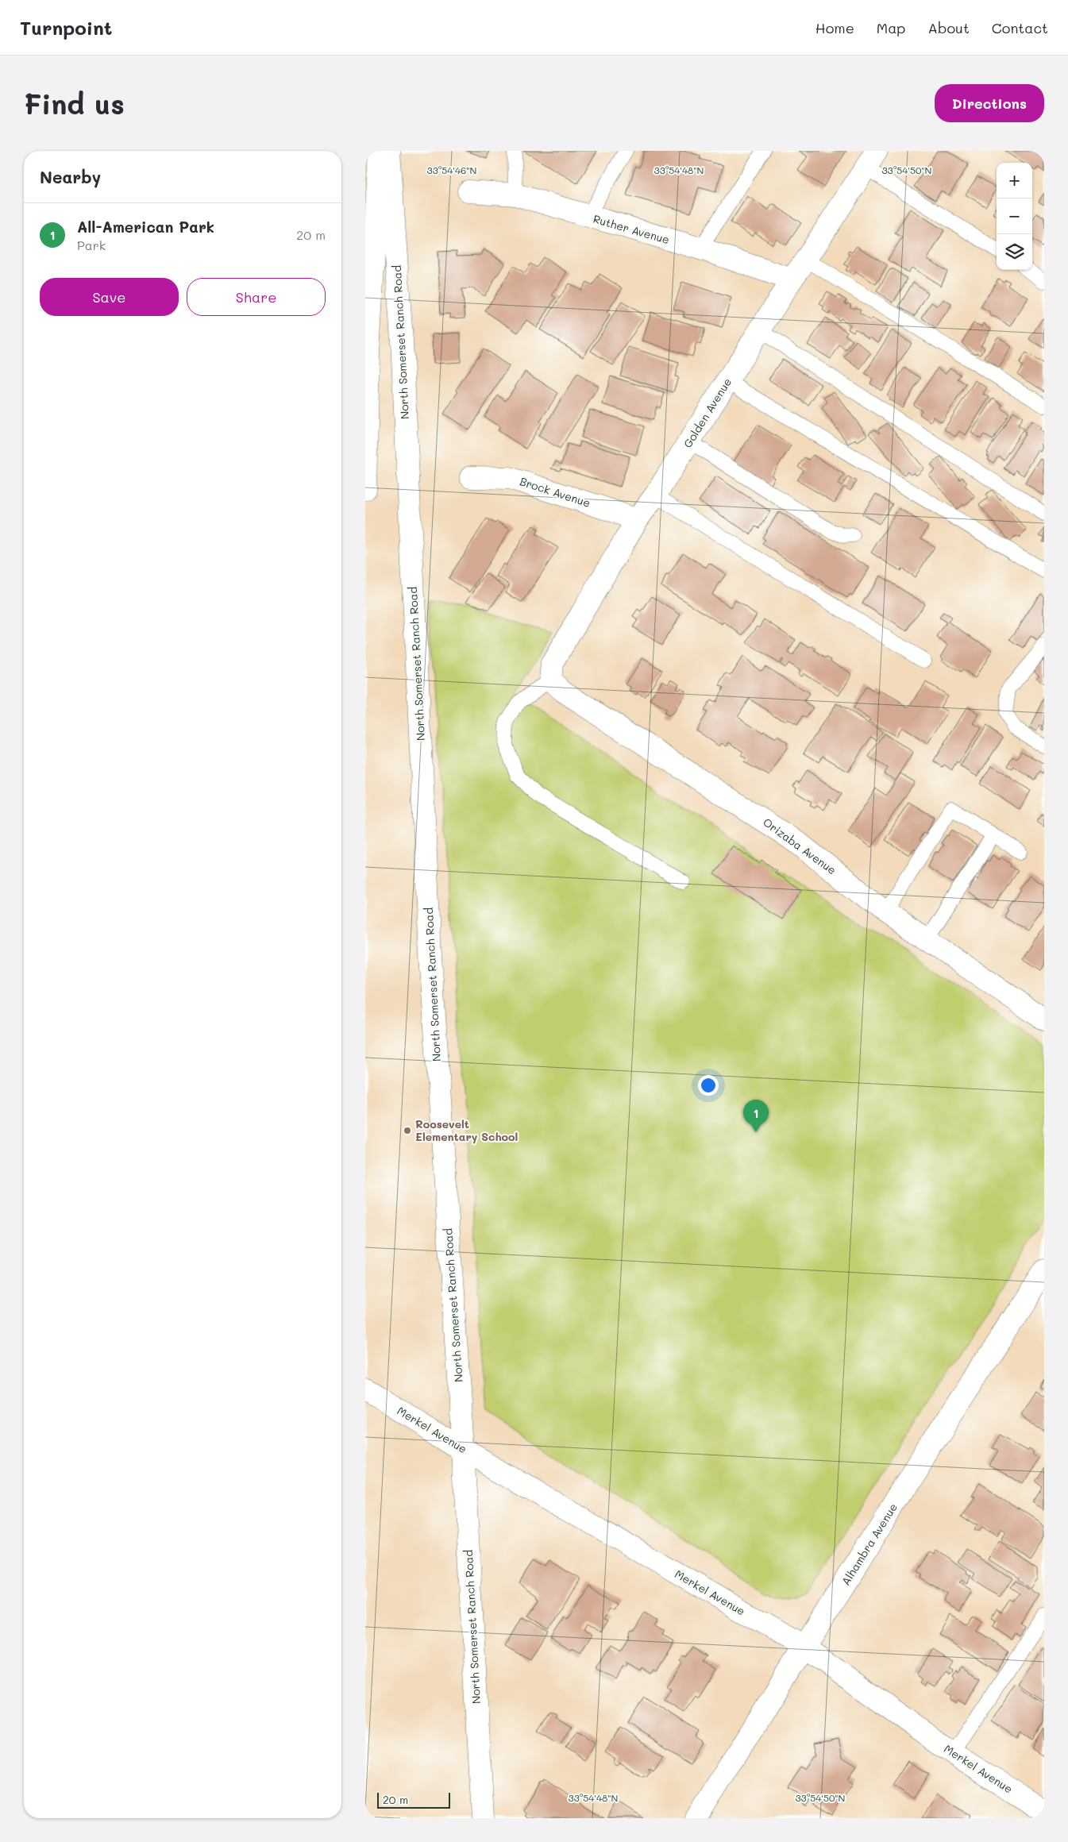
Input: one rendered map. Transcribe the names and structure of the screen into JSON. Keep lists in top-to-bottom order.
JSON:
{
  "streets": {
    "main road": [
      "Ruther Avenue",
      "North Somerset Ranch Road",
      "Golden Avenue",
      "Brock Avenue",
      "Orizaba Avenue",
      "Merkel Avenue",
      "Alhambra Avenue"
    ]
  },
  "crossings": [
    ["Ruther Avenue", "Golden Avenue"],
    ["North Somerset Ranch Road", "Merkel Avenue"],
    ["Golden Avenue", "Brock Avenue"],
    ["Golden Avenue", "Orizaba Avenue"],
    ["Merkel Avenue", "Alhambra Avenue"]
  ],
  "places": ["Roosevelt Elementary School"],
  "scale_bar": "20 m",
  "page": {
    "header": "Turnpoint",
    "nav": [
      "Home",
      "Map",
      "About",
      "Contact"
    ],
    "buttons": [
      "Directions",
      ["Save", "Share"]
    ],
    "title": "Find us",
    "heading": "Nearby",
    "map_buttons": ["+", "−"],
    "list": [
      {
        "mark": "1",
        "name": "All-American Park",
        "note": "Park",
        "value": "20 m"
      }
    ],
    "pins": "1",
    "scale": "20 m"
  },
  "coordinates": ["33°54'46\"N", "33°54'48\"N", "33°54'50\"N"]
}
